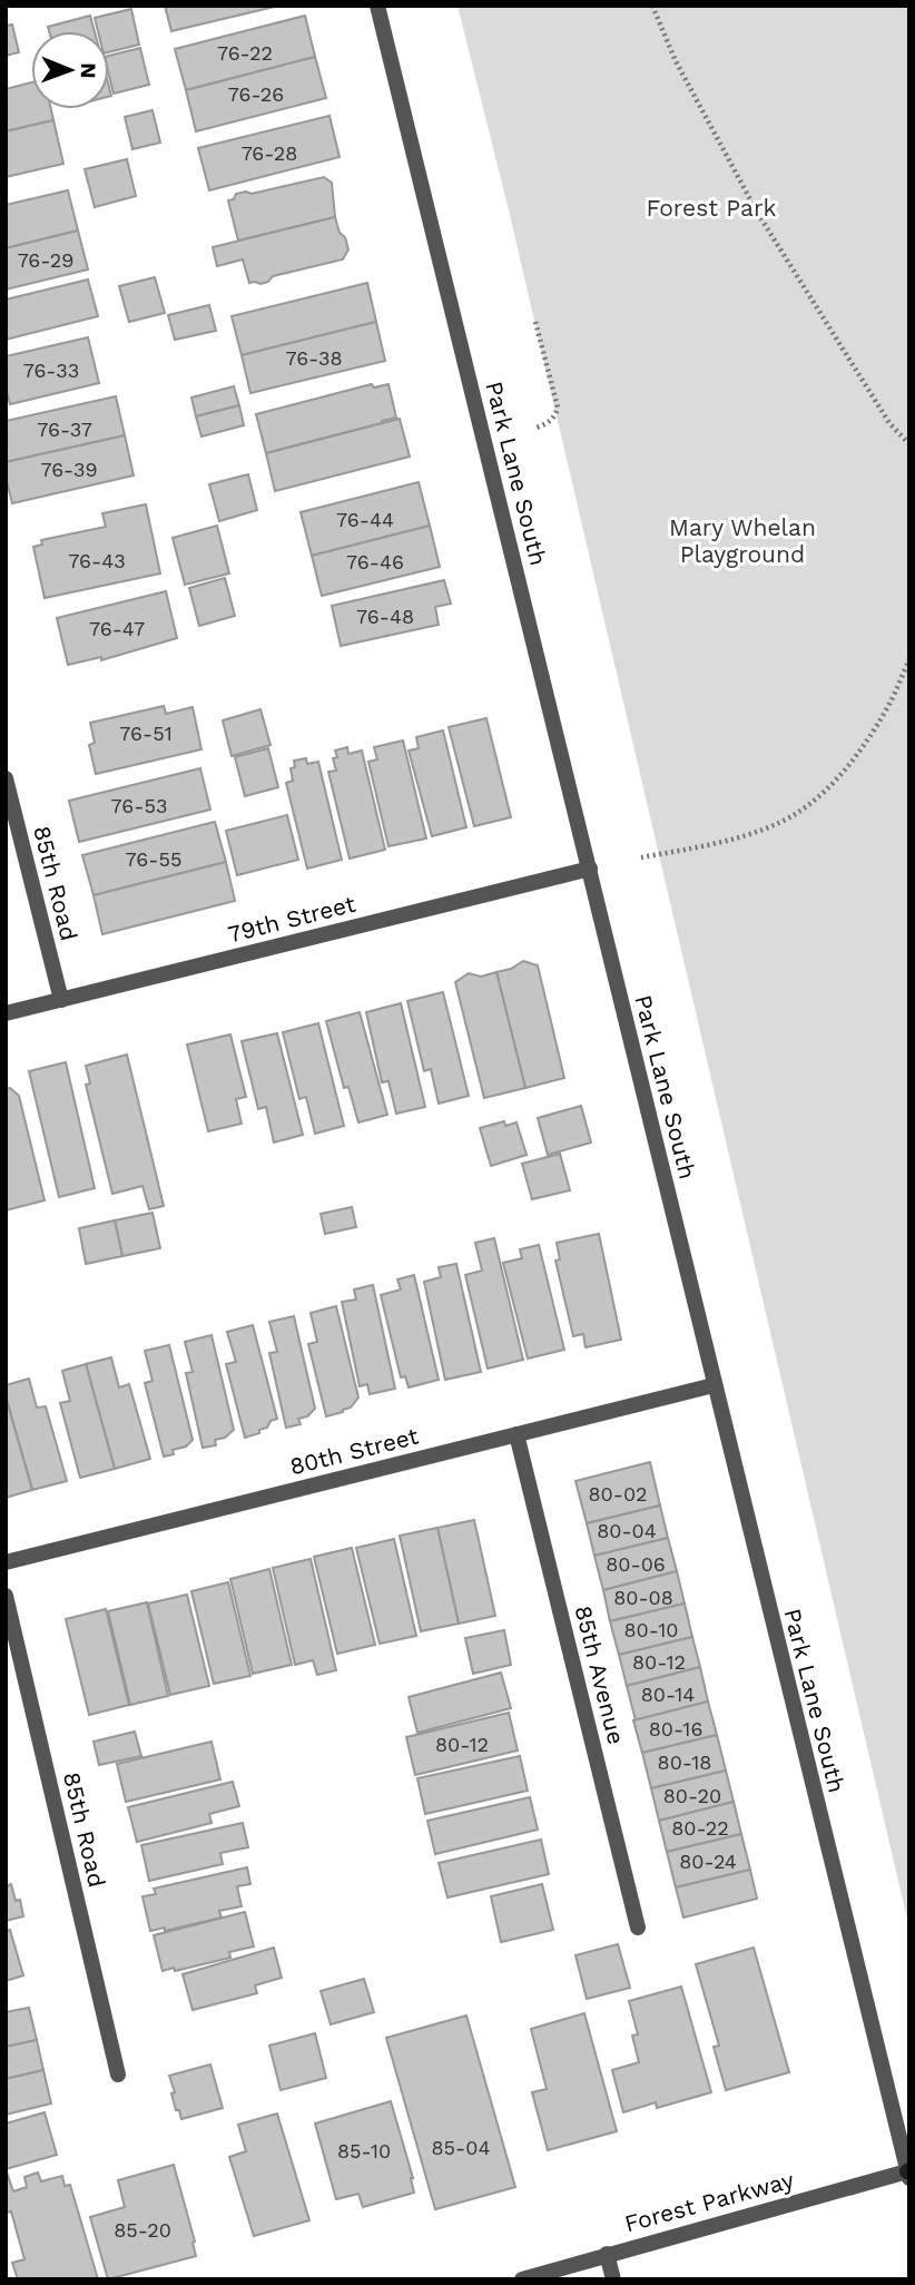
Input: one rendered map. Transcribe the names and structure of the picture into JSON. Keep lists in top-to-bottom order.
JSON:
{
  "streets": {
    "street": [
      "Park Lane South",
      "85th Road",
      "79th Street",
      "80th Street",
      "85th Avenue",
      "Forest Parkway"
    ]
  },
  "crossings": [
    ["Park Lane South", "79th Street"],
    ["Park Lane South", "80th Street"],
    ["Park Lane South", "Forest Parkway"],
    ["85th Road", "79th Street"],
    ["80th Street", "85th Avenue"]
  ],
  "parks": ["Forest Park", "Mary Whelan Playground"],
  "house_numbers": [
    "76-22",
    "76-26",
    "76-28",
    "76-29",
    "76-38",
    "76-33",
    "76-37",
    "76-39",
    "76-44",
    "76-43",
    "76-46",
    "76-48",
    "76-47",
    "76-51",
    "76-53",
    "76-55",
    "80-02",
    "80-04",
    "80-06",
    "80-08",
    "80-10",
    "80-12",
    "80-14",
    "80-16",
    "80-12",
    "80-18",
    "80-20",
    "80-22",
    "80-24",
    "85-04",
    "85-10",
    "85-20"
  ],
  "north": "right"
}
